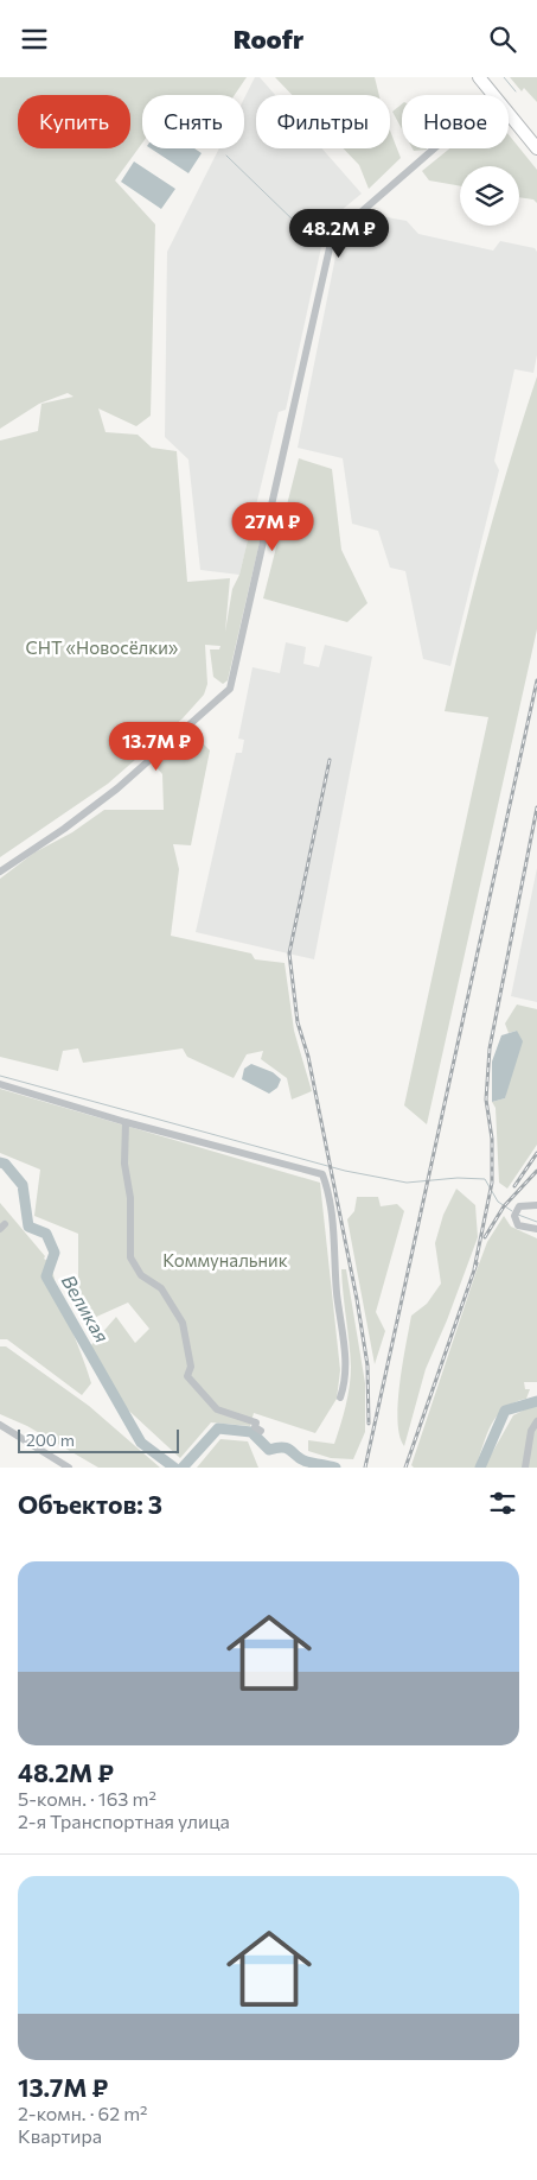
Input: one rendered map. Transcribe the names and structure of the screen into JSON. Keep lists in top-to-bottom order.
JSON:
{
  "water": ["Великая"],
  "parks": ["СНТ «Новосёлки»", "Коммунальник"],
  "scale_bar": "200 m",
  "page": {
    "header": "Roofr",
    "chip": [
      "Купить",
      "Снять",
      "Фильтры",
      "Новое"
    ],
    "price": ["48.2M ₽", "27M ₽", "13.7M ₽"],
    "scale": "200 m",
    "heading": "Объектов: 3",
    "list": [
      {
        "name": "48.2M ₽",
        "note": "5-комн. · 163 m² · 2-я Транспортная улица"
      },
      {
        "name": "13.7M ₽",
        "note": "2-комн. · 62 m² · Квартира"
      }
    ]
  }
}
